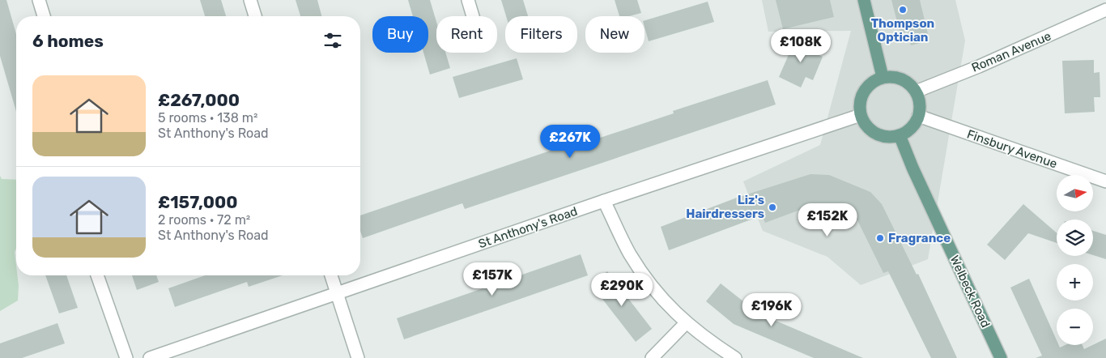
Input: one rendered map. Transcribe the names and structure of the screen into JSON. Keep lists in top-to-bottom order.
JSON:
{
  "streets": {
    "main road": ["Welbeck Road"],
    "street": ["Roman Avenue", "Finsbury Avenue", "St Anthony's Road"]
  },
  "crossings": [
    ["Roman Avenue", "Finsbury Avenue"],
    ["Roman Avenue", "St Anthony's Road"],
    ["Roman Avenue", "Welbeck Road"],
    ["Finsbury Avenue", "St Anthony's Road"],
    ["Finsbury Avenue", "Welbeck Road"],
    ["St Anthony's Road", "Welbeck Road"]
  ],
  "places": ["Thompson Optician", "Liz's Hairdressers", "Fragrance"],
  "north": "right",
  "page": {
    "chip": [
      "Buy",
      "Rent",
      "Filters",
      "New"
    ],
    "heading": "6 homes",
    "price": [
      "£108K",
      "£267K",
      "£152K",
      "£157K",
      "£290K",
      "£196K"
    ],
    "list": [
      {
        "name": "£267,000",
        "note": "5 rooms · 138 m² · St Anthony's Road"
      },
      {
        "name": "£157,000",
        "note": "2 rooms · 72 m² · St Anthony's Road"
      }
    ],
    "map_buttons": ["+", "−"]
  }
}
